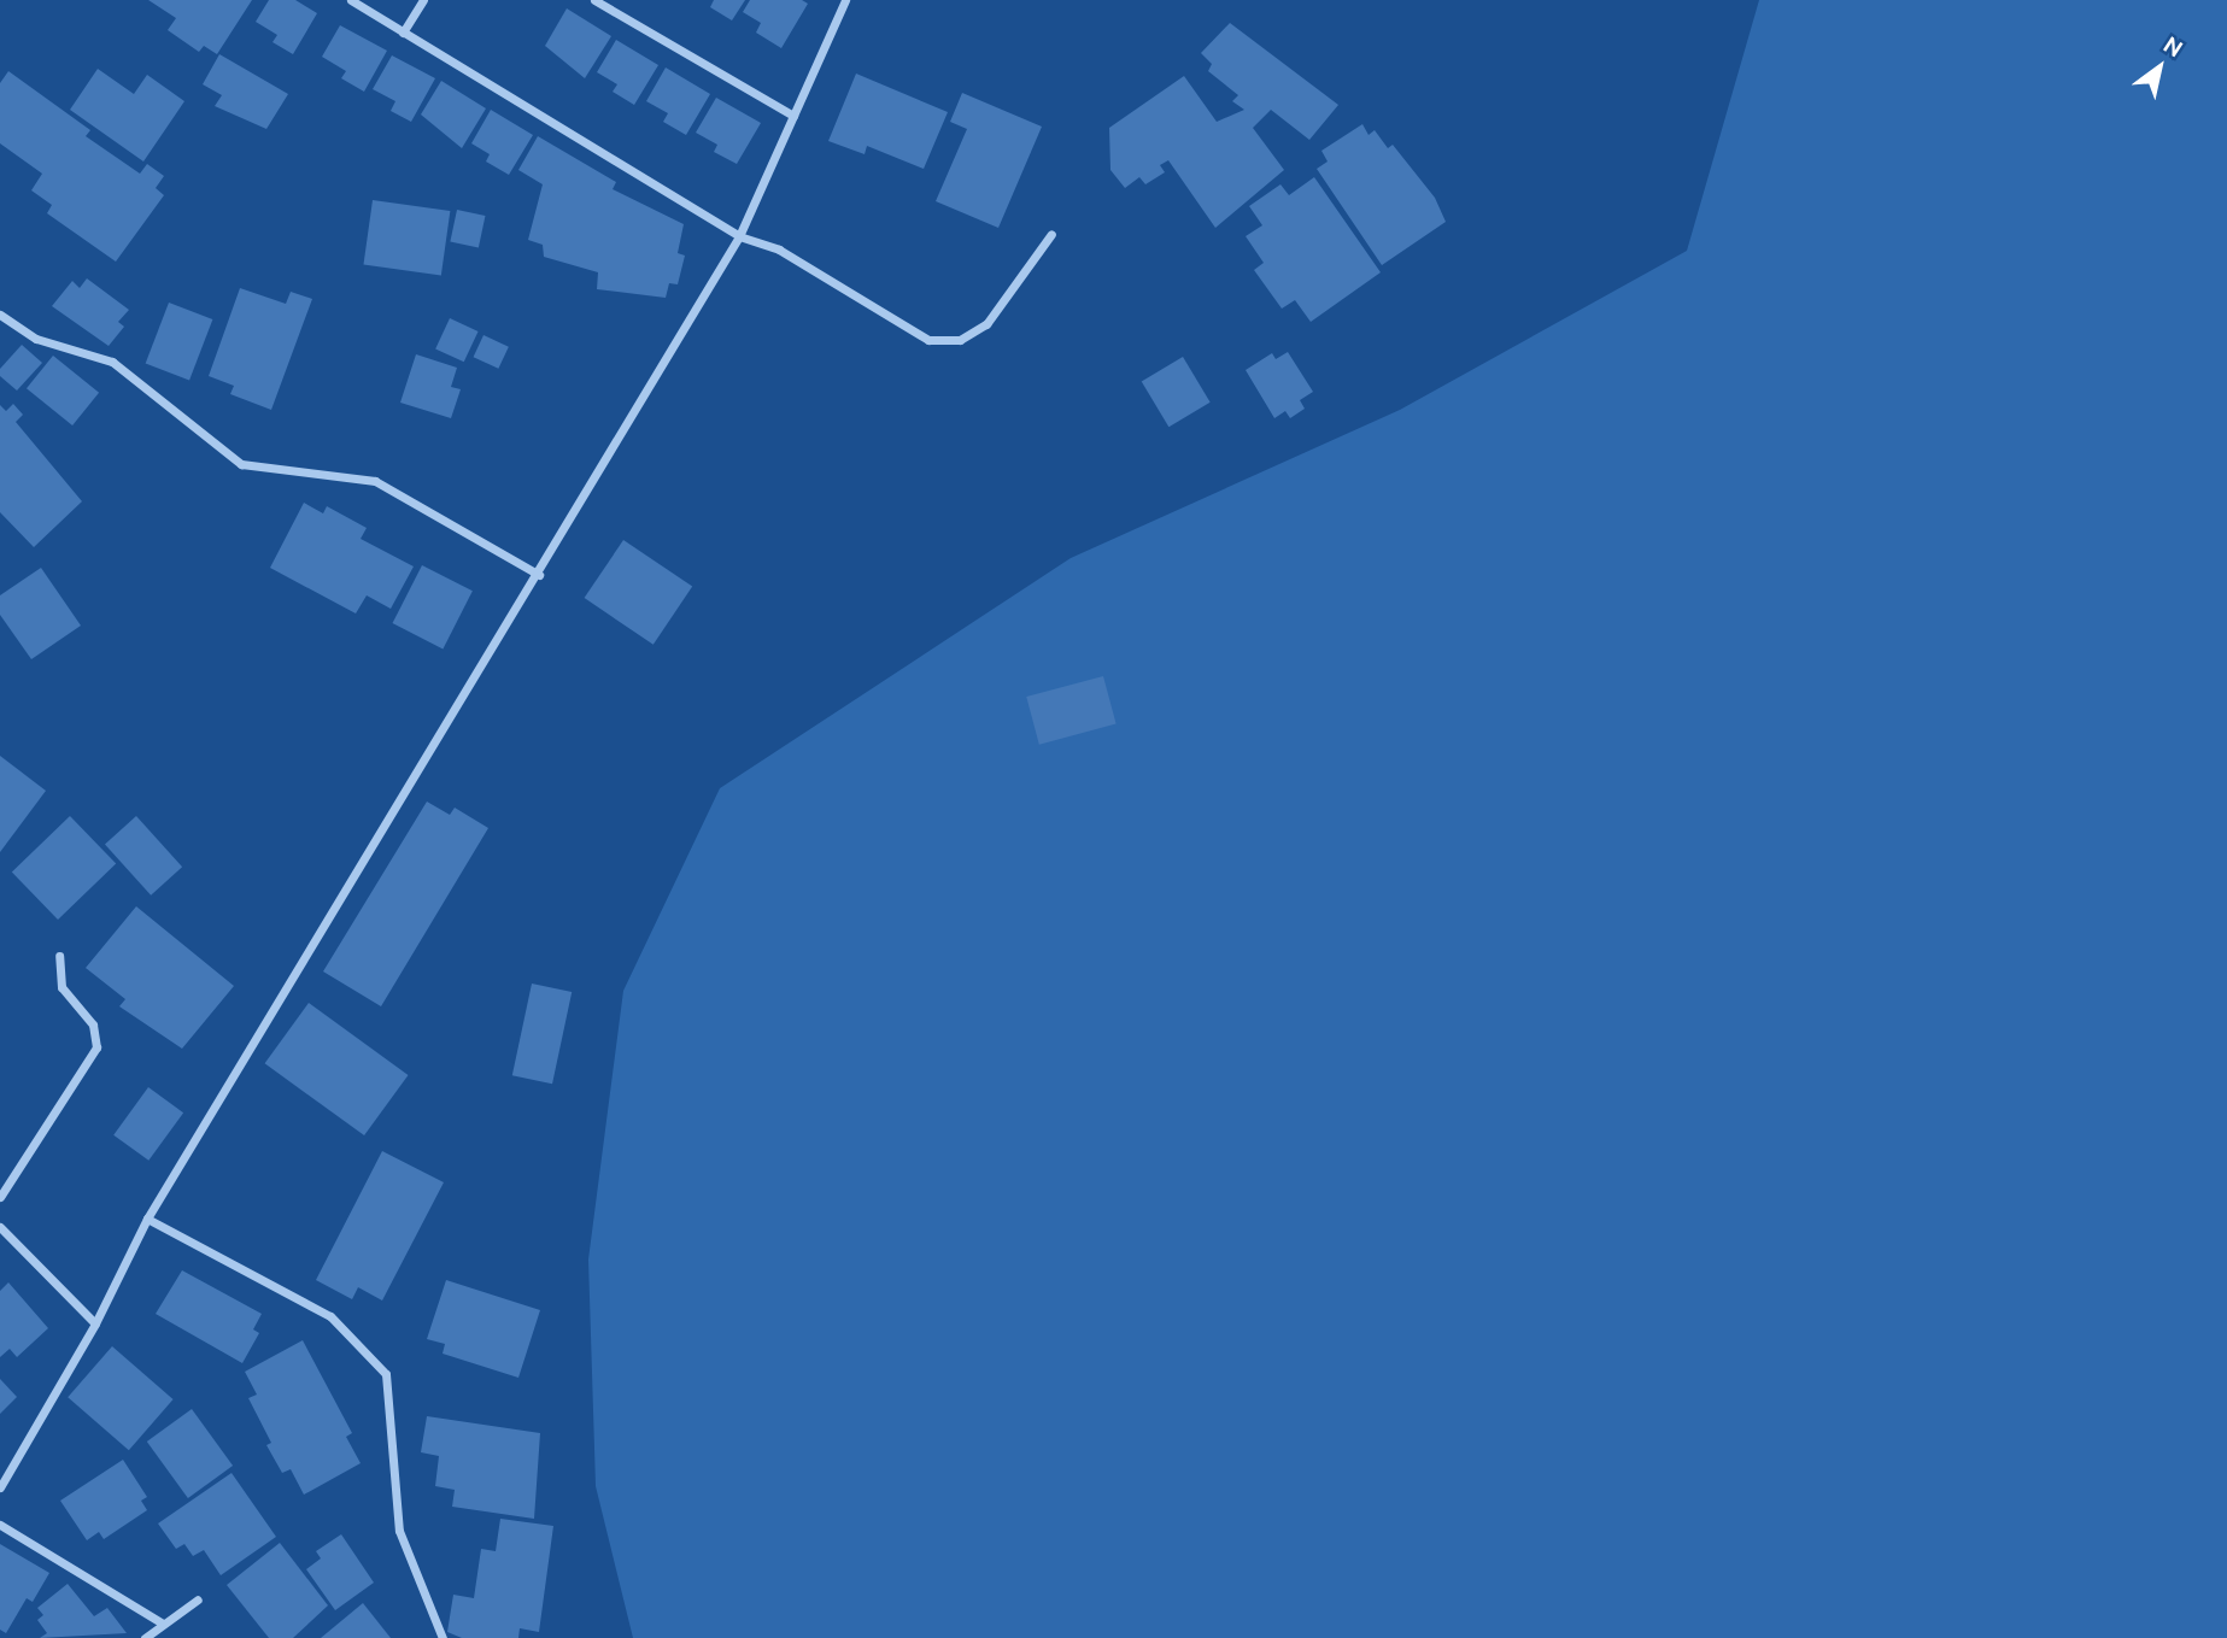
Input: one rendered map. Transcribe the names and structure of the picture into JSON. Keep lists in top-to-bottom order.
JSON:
{
  "north": "top right"
}
